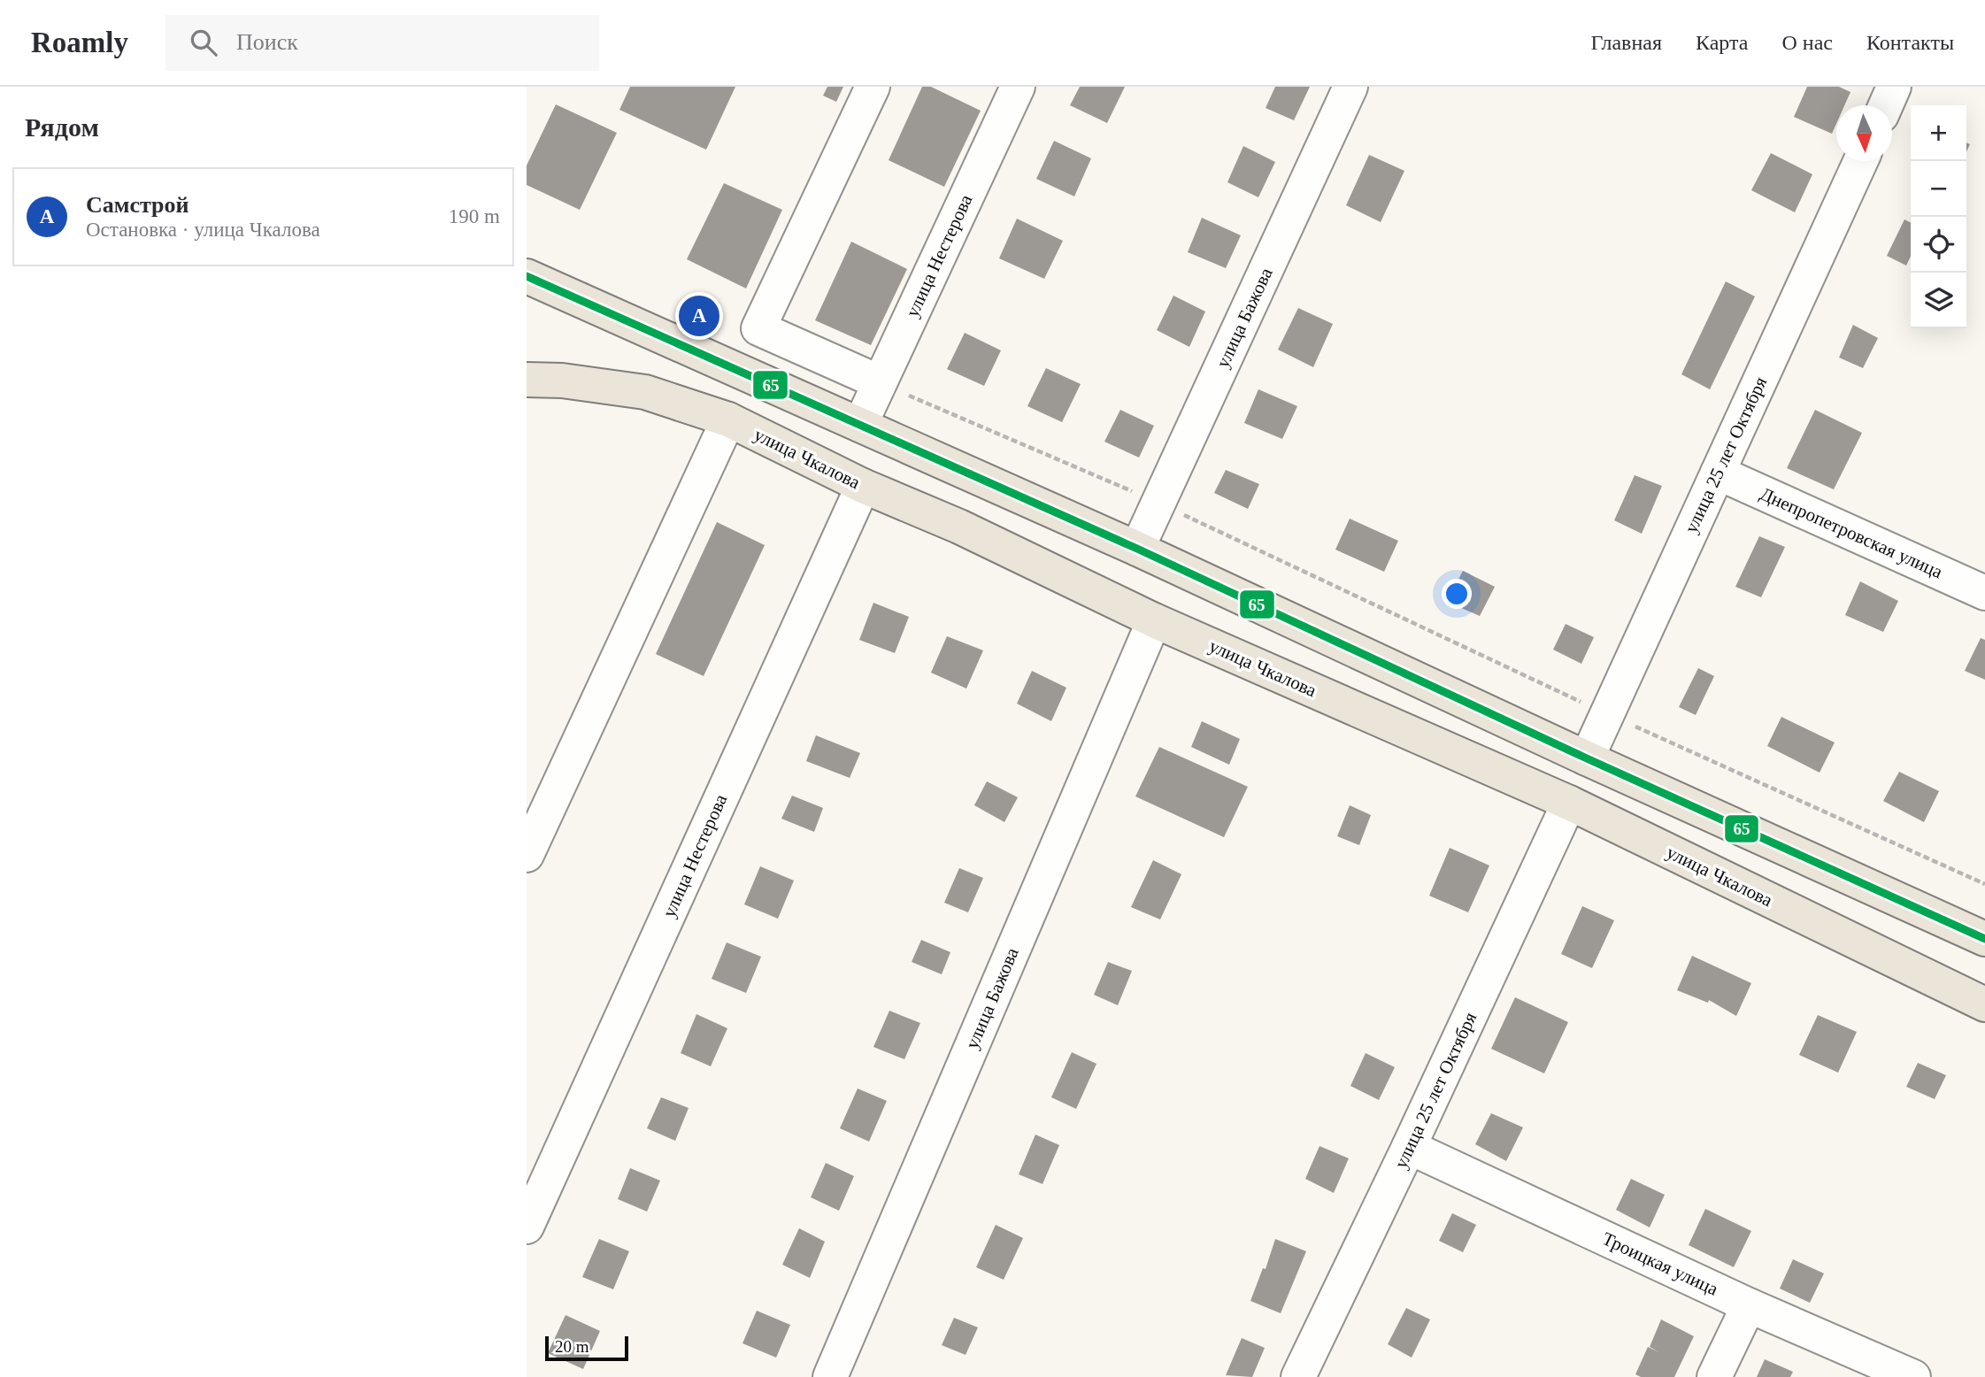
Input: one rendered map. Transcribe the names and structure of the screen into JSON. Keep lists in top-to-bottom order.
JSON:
{
  "streets": {
    "main road": ["улица Чкалова"],
    "street": [
      "улица Нестерова",
      "улица Бажова",
      "улица 25 лет Октября",
      "Днепропетровская улица",
      "Троицкая улица"
    ]
  },
  "crossings": [
    ["улица Нестерова", "улица Чкалова"],
    ["улица Бажова", "улица Чкалова"],
    ["улица 25 лет Октября", "улица Чкалова"],
    ["улица 25 лет Октября", "Днепропетровская улица"],
    ["улица 25 лет Октября", "Троицкая улица"]
  ],
  "lines": ["transit line 65"],
  "scale_bar": "20 m",
  "north": "bottom",
  "page": {
    "header": "Roamly",
    "search": "Поиск",
    "nav": [
      "Главная",
      "Карта",
      "О нас",
      "Контакты"
    ],
    "heading": "Рядом",
    "map_buttons": ["+", "−"],
    "list": [
      {
        "mark": "A",
        "name": "Самстрой",
        "note": "Остановка · улица Чкалова",
        "value": "190 m"
      }
    ],
    "pins": "A",
    "scale": "20 m"
  }
}
